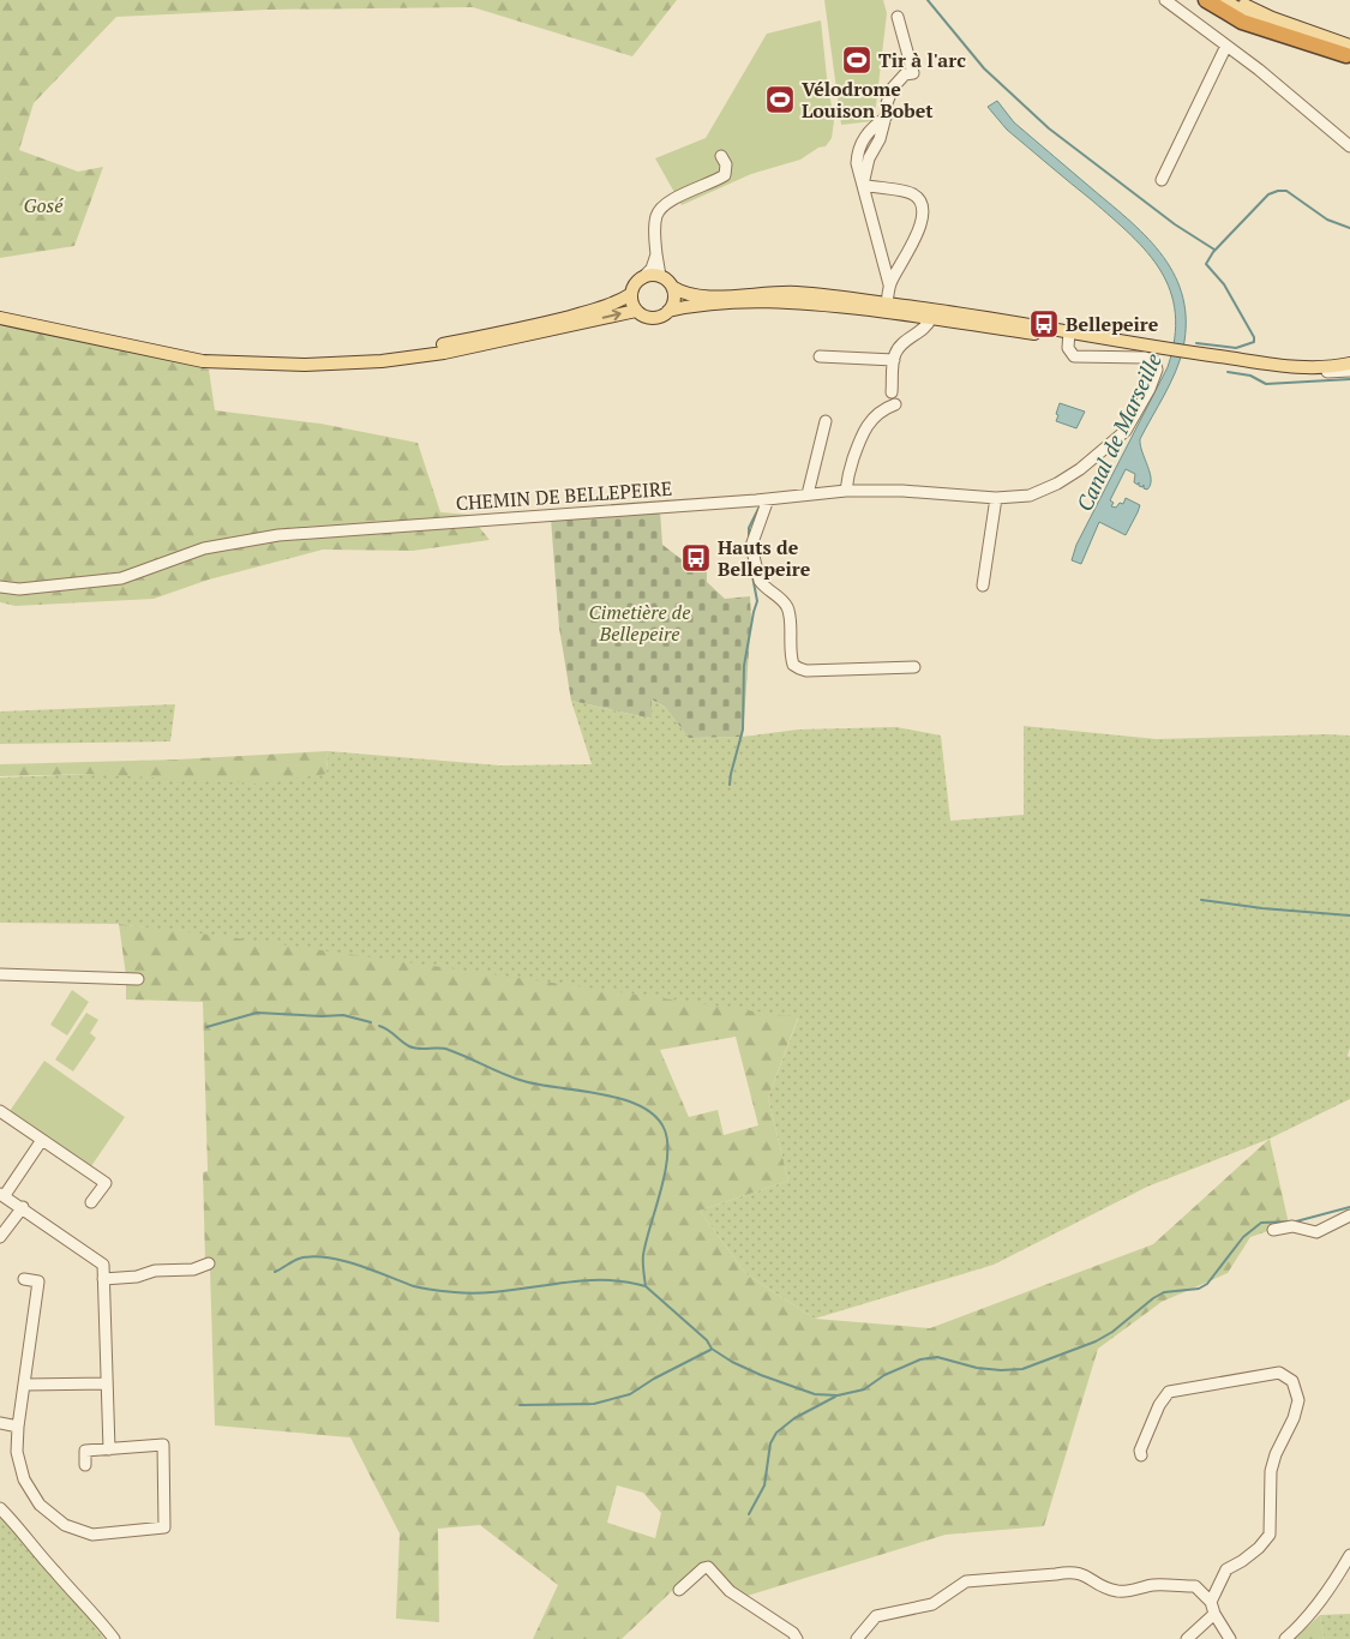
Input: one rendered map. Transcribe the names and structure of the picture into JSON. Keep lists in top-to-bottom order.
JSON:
{
  "streets": {
    "street": ["CHEMIN DE BELLEPEIRE"]
  },
  "water": ["Canal de Marseille"],
  "parks": ["Gosé", "Cimetière de Bellepeire"],
  "places": {
    "sports": ["Tir à l'arc", "Vélodrome Louison Bobet"],
    "bus stop": ["Bellepeire", "Hauts de Bellepeire"]
  }
}
